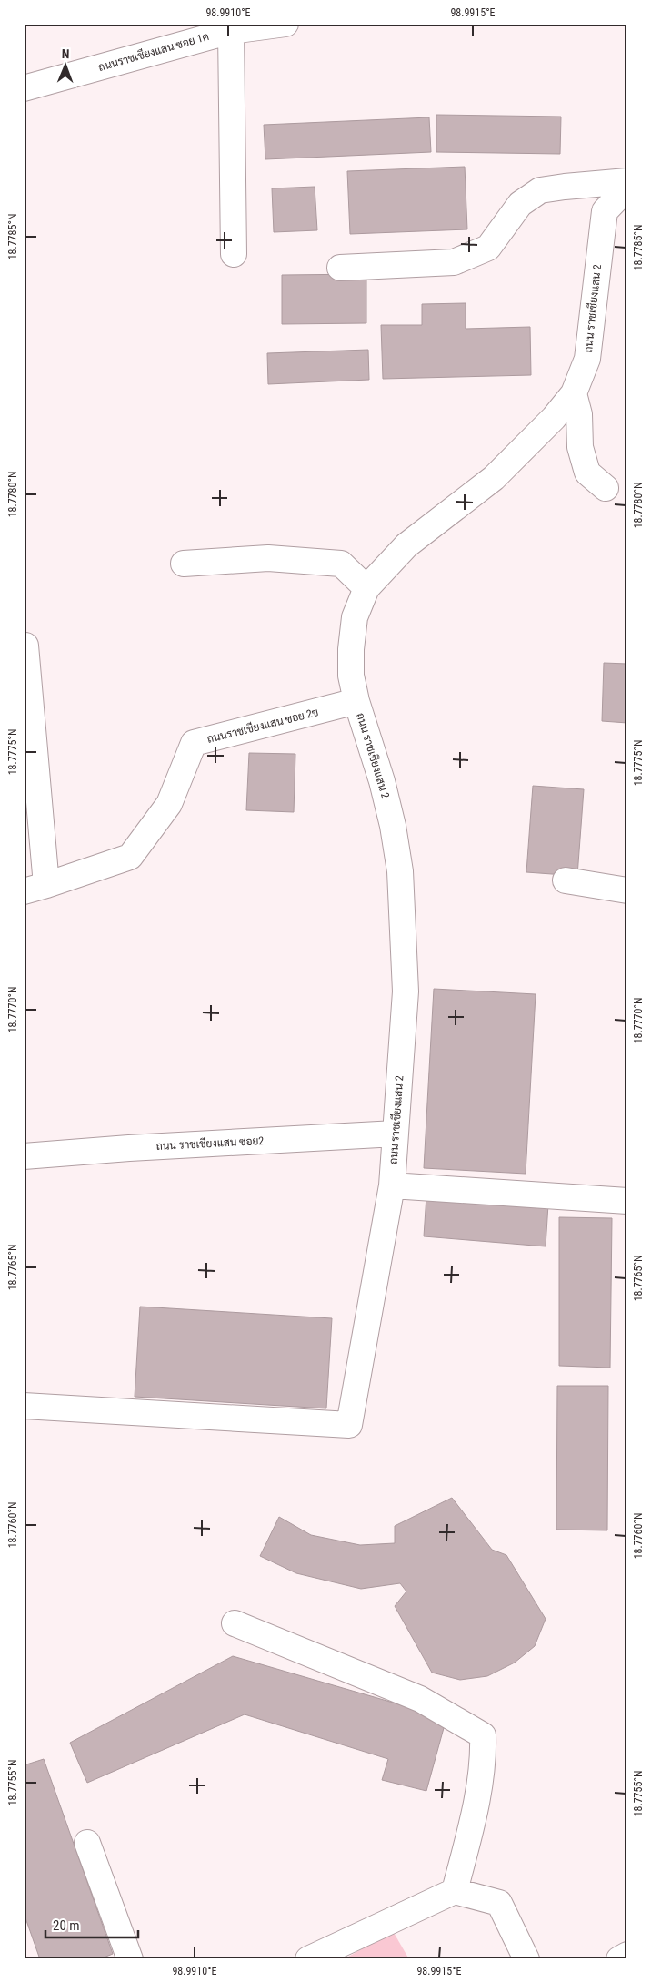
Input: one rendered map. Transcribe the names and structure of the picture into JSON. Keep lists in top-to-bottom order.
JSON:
{
  "streets": {
    "street": [
      "ถนนราชเชียงแสน ซอย 1ค",
      "ถนน ราชเชียงแสน 2",
      "ถนนราชเชียงแสน ซอย 2ข",
      "ถนน ราชเชียงแสน ซอย2"
    ]
  },
  "crossings": [
    ["ถนน ราชเชียงแสน 2", "ถนนราชเชียงแสน ซอย 2ข"],
    ["ถนน ราชเชียงแสน 2", "ถนน ราชเชียงแสน ซอย2"]
  ],
  "scale_bar": "20 m",
  "north": "top",
  "coordinates": [
    "98.9910°E",
    "98.9915°E",
    "18.7785°N",
    "18.7780°N",
    "18.7775°N",
    "18.7770°N",
    "18.7765°N",
    "18.7760°N",
    "18.7755°N"
  ]
}
